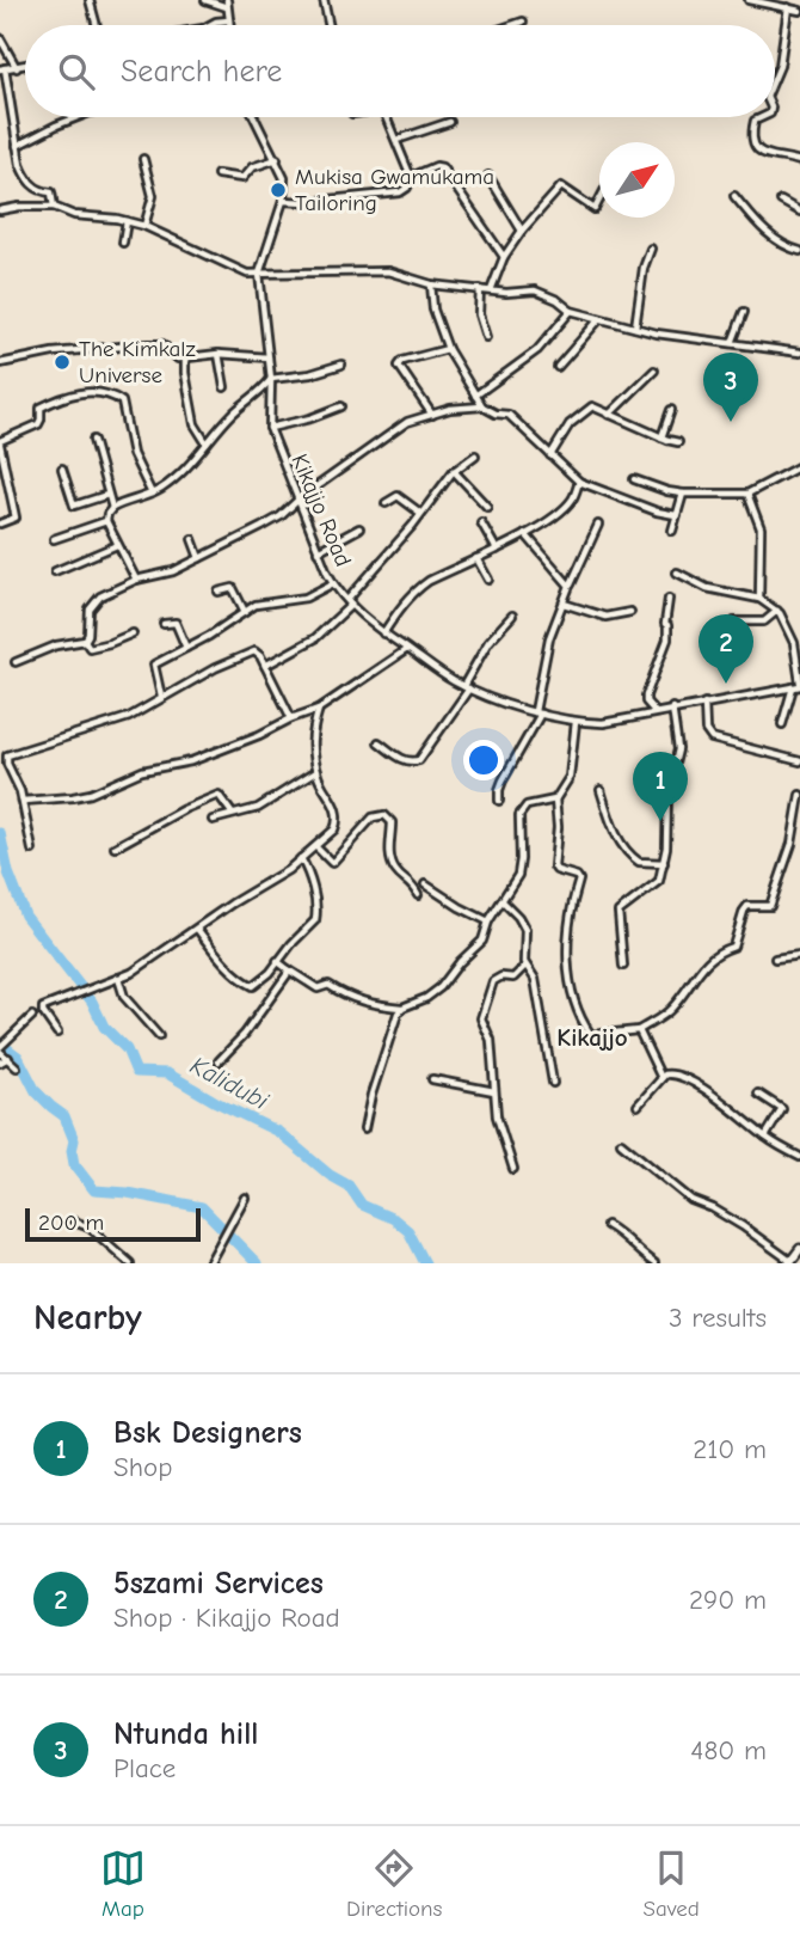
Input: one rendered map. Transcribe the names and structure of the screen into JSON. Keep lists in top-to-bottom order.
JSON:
{
  "streets": {
    "street": ["Kikajjo Road"]
  },
  "districts": ["Kikajjo"],
  "water": ["Kalidubi"],
  "places": ["Mukisa Gwamukama Tailoring", "The Kimkalz Universe"],
  "scale_bar": "200 m",
  "north": "top right",
  "page": {
    "search": "Search here",
    "pins": ["3", "2", "1"],
    "scale": "200 m",
    "heading": ["Nearby", "3 results"],
    "list": [
      {
        "mark": "1",
        "name": "Bsk Designers",
        "note": "Shop",
        "value": "210 m"
      },
      {
        "mark": "2",
        "name": "5szami Services",
        "note": "Shop · Kikajjo Road",
        "value": "290 m"
      },
      {
        "mark": "3",
        "name": "Ntunda hill",
        "note": "Place",
        "value": "480 m"
      }
    ],
    "nav": ["Map", "Directions", "Saved"]
  }
}
